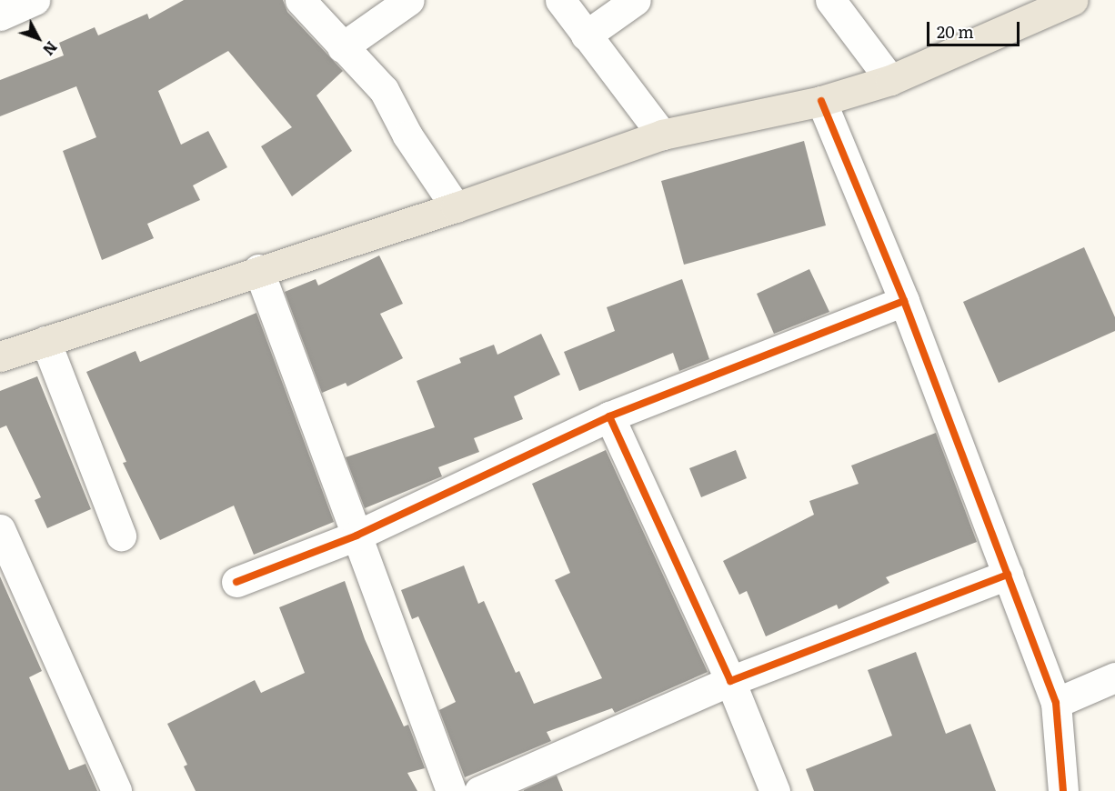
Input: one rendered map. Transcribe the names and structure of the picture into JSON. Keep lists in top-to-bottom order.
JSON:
{
  "scale_bar": "20 m",
  "north": "bottom right"
}
